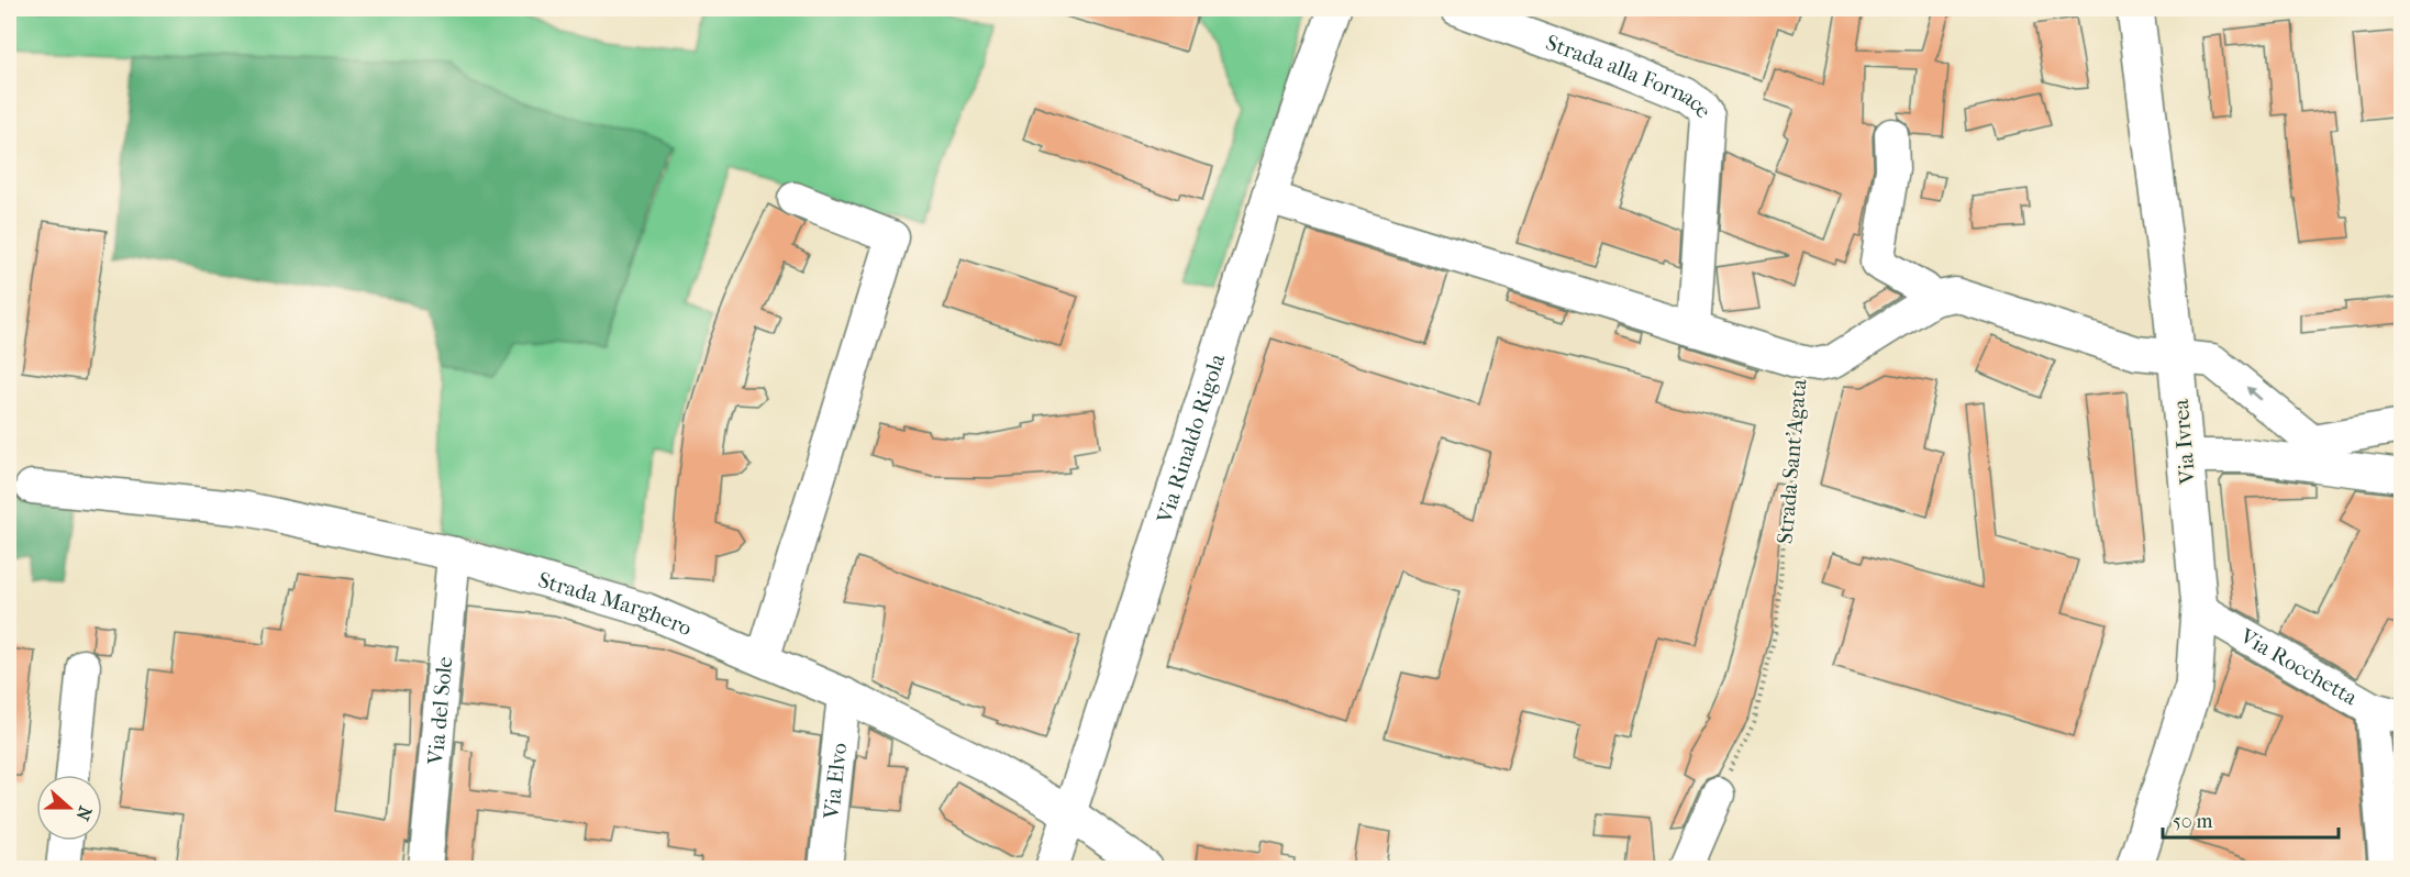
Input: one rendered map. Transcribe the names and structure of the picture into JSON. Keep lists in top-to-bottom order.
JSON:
{
  "streets": {
    "main road": ["Via Ivrea"],
    "street": [
      "Strada alla Fornace",
      "Via Rinaldo Rigola",
      "Strada Sant'Agata",
      "Strada Marghero",
      "Via Rocchetta",
      "Via del Sole",
      "Via Elvo"
    ]
  },
  "crossings": [
    ["Via Rinaldo Rigola", "Strada Marghero"],
    ["Via Ivrea", "Strada Sant'Agata"],
    ["Via Ivrea", "Via Rocchetta"],
    ["Strada Marghero", "Via del Sole"],
    ["Strada Marghero", "Via Elvo"]
  ],
  "scale_bar": "50 m",
  "north": "right"
}
